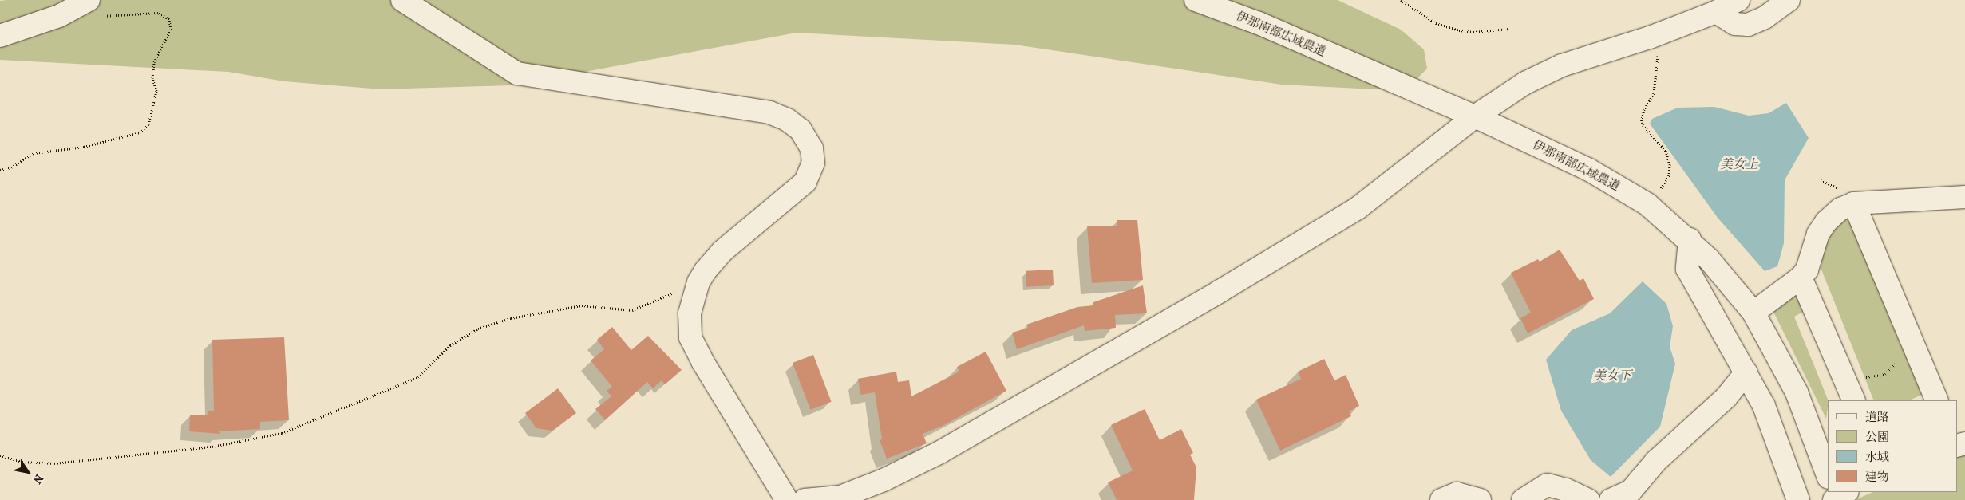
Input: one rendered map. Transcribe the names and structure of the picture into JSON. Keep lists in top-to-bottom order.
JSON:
{
  "streets": {
    "street": ["伊那南部広域農道"]
  },
  "water": ["美女上", "美女下"],
  "legend": [
    "道路",
    "公園",
    "水域",
    "建物"
  ],
  "north": "bottom right"
}
